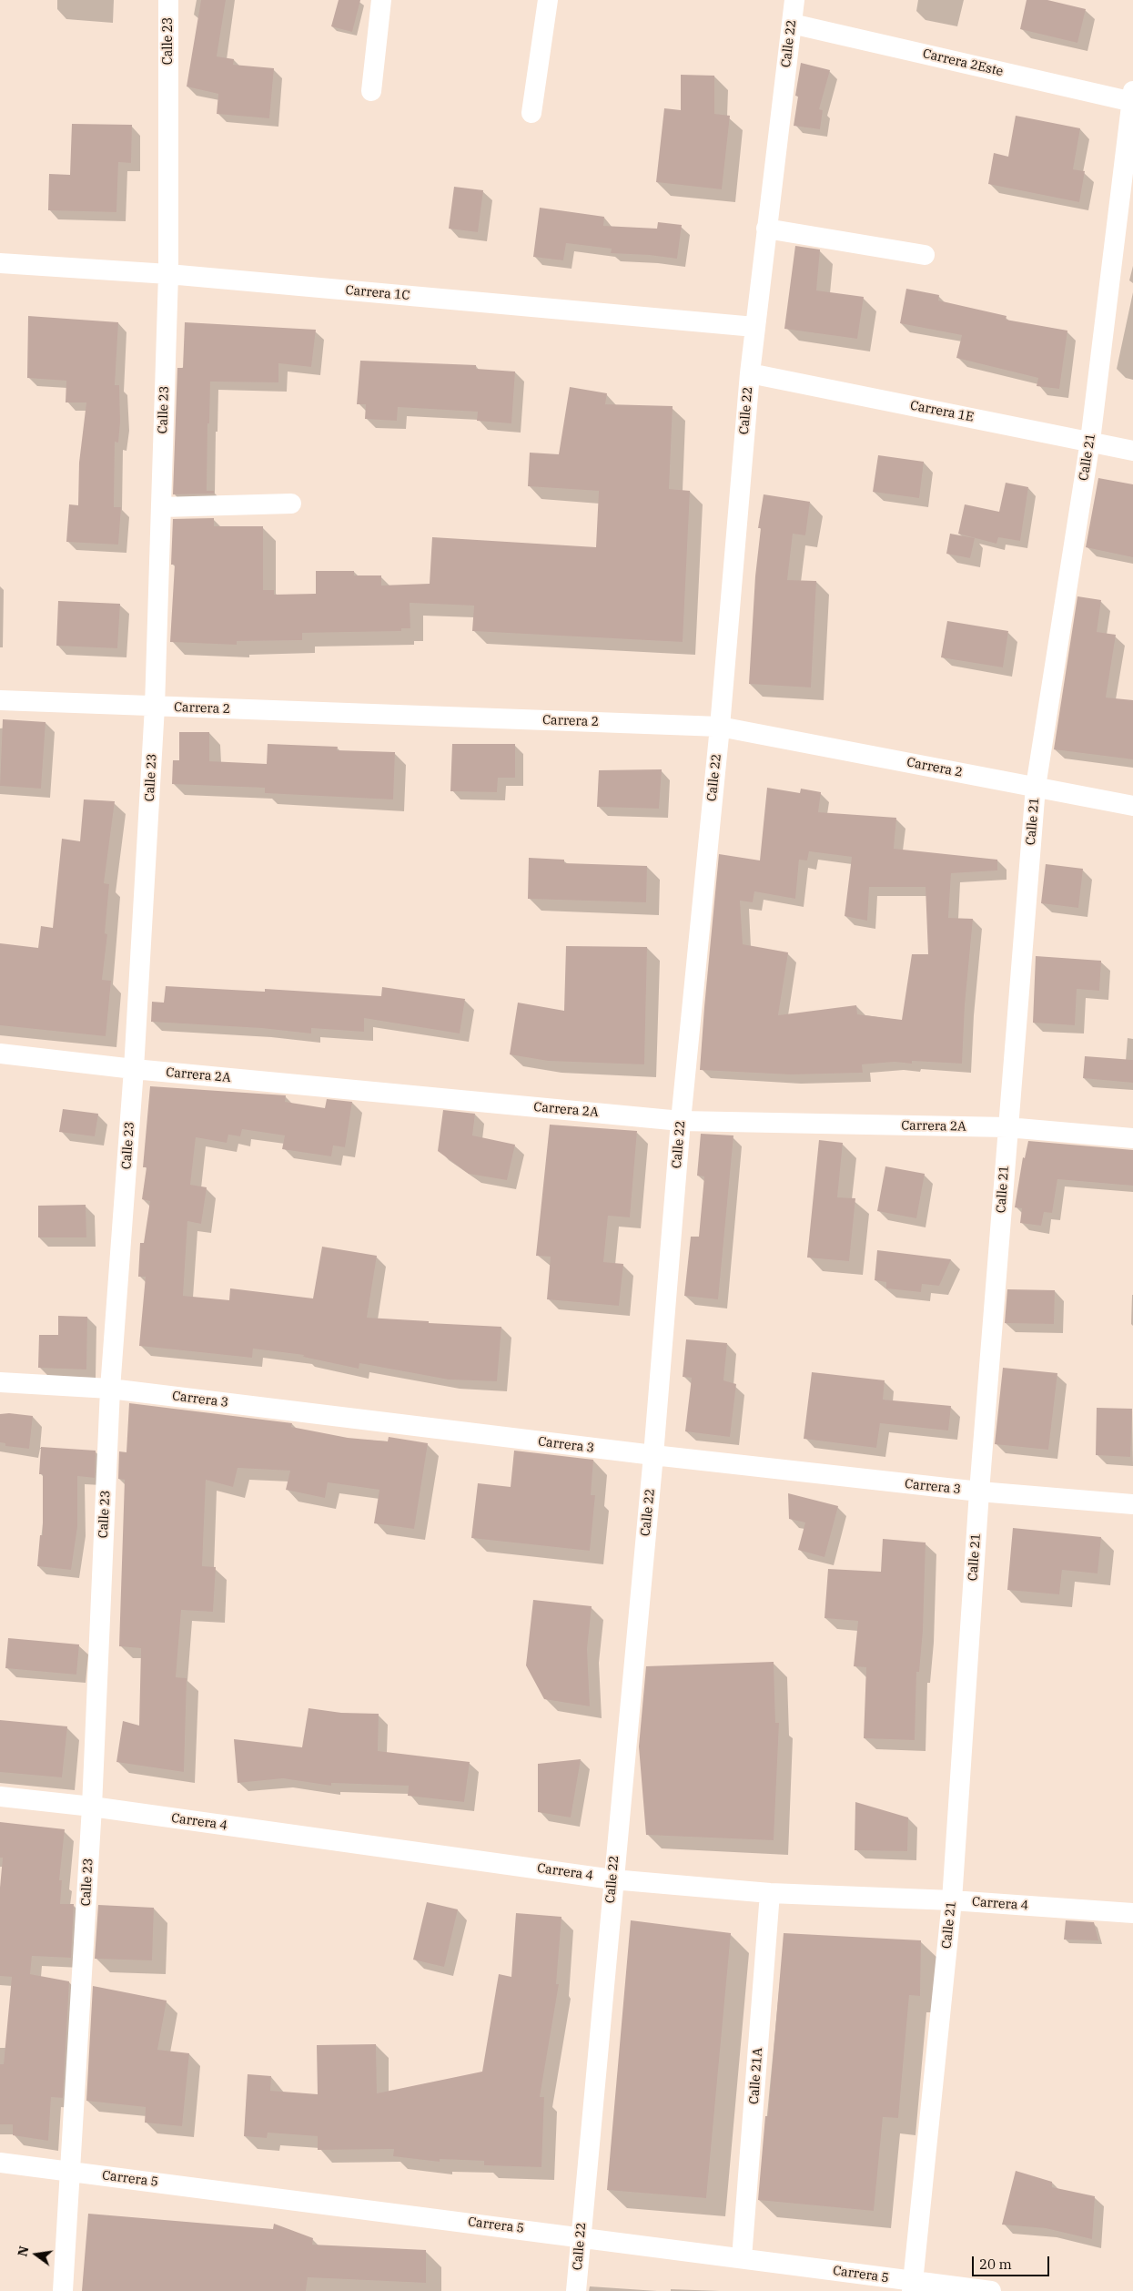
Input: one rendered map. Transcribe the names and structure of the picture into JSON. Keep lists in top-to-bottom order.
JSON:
{
  "streets": {
    "street": [
      "Calle 23",
      "Calle 22",
      "Carrera 2Este",
      "Carrera 1C",
      "Carrera 1E",
      "Calle 21",
      "Carrera 2",
      "Carrera 2A",
      "Carrera 3",
      "Carrera 4",
      "Calle 21A",
      "Carrera 5"
    ]
  },
  "crossings": [
    ["Calle 23", "Carrera 1C"],
    ["Calle 23", "Carrera 2"],
    ["Calle 23", "Carrera 2A"],
    ["Calle 23", "Carrera 3"],
    ["Calle 23", "Carrera 4"],
    ["Calle 23", "Carrera 5"],
    ["Calle 22", "Carrera 2Este"],
    ["Calle 22", "Carrera 1C"],
    ["Calle 22", "Carrera 1E"],
    ["Calle 22", "Carrera 2"],
    ["Calle 22", "Carrera 2A"],
    ["Calle 22", "Carrera 3"],
    ["Calle 22", "Carrera 4"],
    ["Calle 22", "Carrera 5"],
    ["Carrera 2Este", "Calle 21"],
    ["Carrera 1E", "Calle 21"],
    ["Calle 21", "Carrera 2"],
    ["Calle 21", "Carrera 2A"],
    ["Calle 21", "Carrera 3"],
    ["Calle 21", "Carrera 4"],
    ["Calle 21", "Carrera 5"],
    ["Carrera 4", "Calle 21A"],
    ["Calle 21A", "Carrera 5"]
  ],
  "scale_bar": "20 m",
  "north": "left"
}
